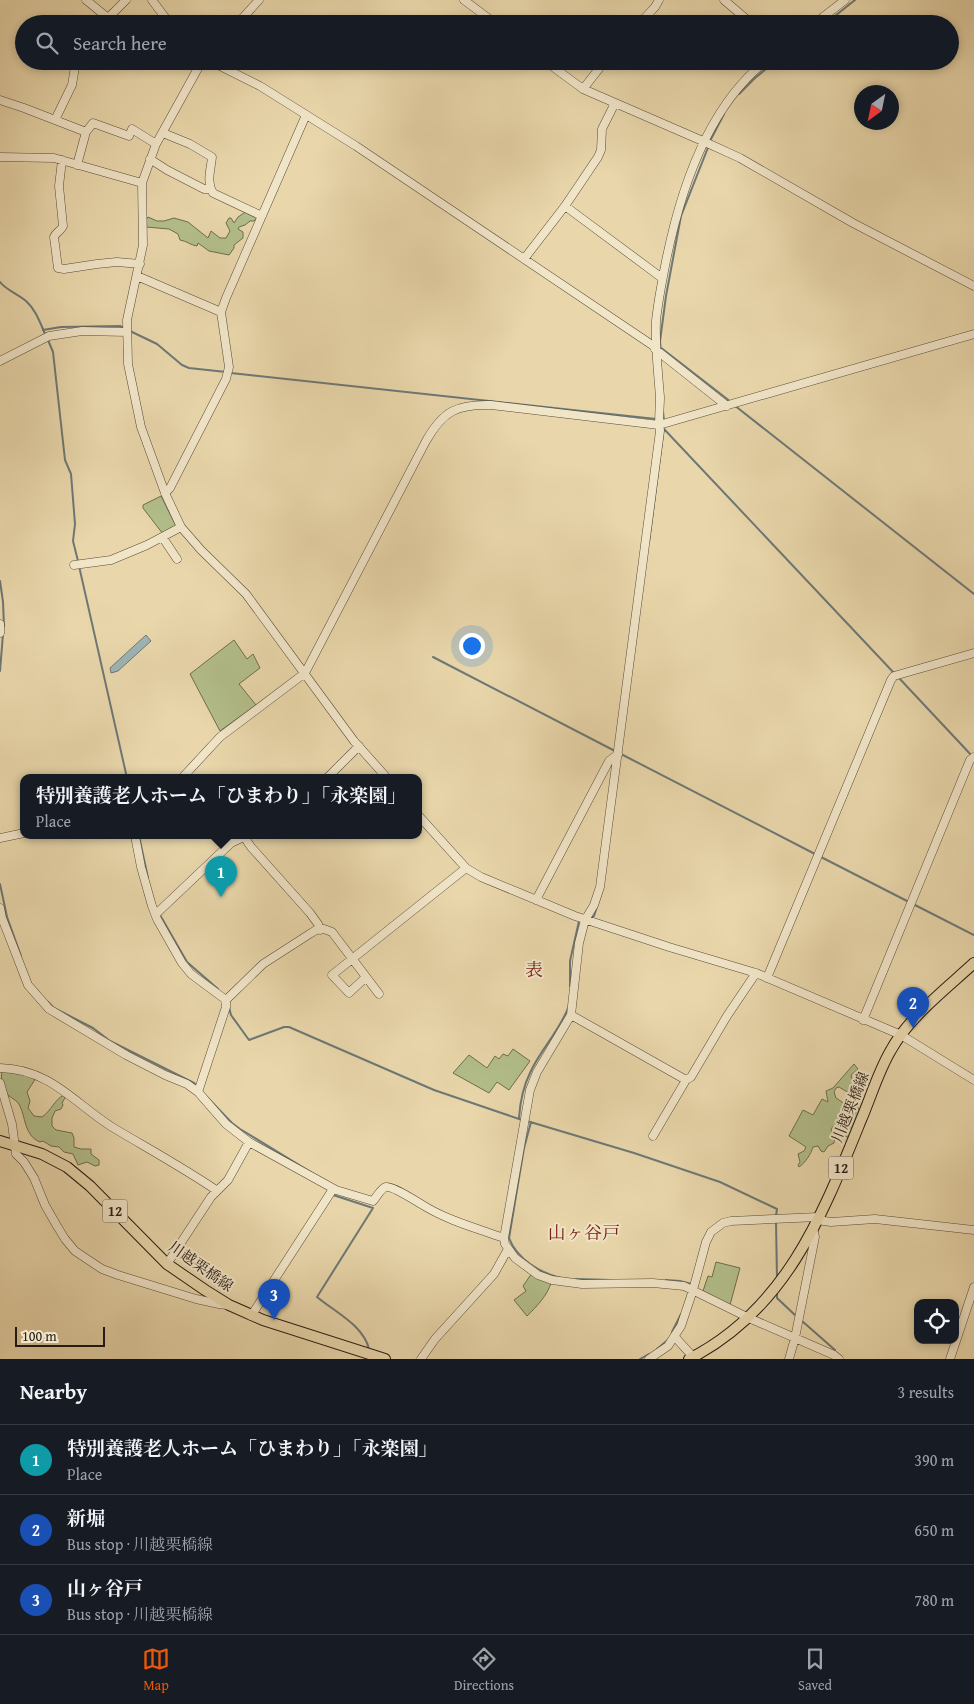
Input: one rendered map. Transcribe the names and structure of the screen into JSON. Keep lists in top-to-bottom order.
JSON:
{
  "streets": {
    "main road": ["川越栗橋線", "12"]
  },
  "districts": ["表", "山ヶ谷戸"],
  "scale_bar": "100 m",
  "north": "bottom left",
  "page": {
    "search": "Search here",
    "popup": ["特別養護老人ホーム「ひまわり」「永楽園」", "Place"],
    "pins": ["1", "2", "3"],
    "scale": "100 m",
    "heading": ["Nearby", "3 results"],
    "list": [
      {
        "mark": "1",
        "name": "特別養護老人ホーム「ひまわり」「永楽園」",
        "note": "Place",
        "value": "390 m"
      },
      {
        "mark": "2",
        "name": "新堀",
        "note": "Bus stop · 川越栗橋線",
        "value": "650 m"
      },
      {
        "mark": "3",
        "name": "山ヶ谷戸",
        "note": "Bus stop · 川越栗橋線",
        "value": "780 m"
      }
    ],
    "nav": ["Map", "Directions", "Saved"]
  }
}
